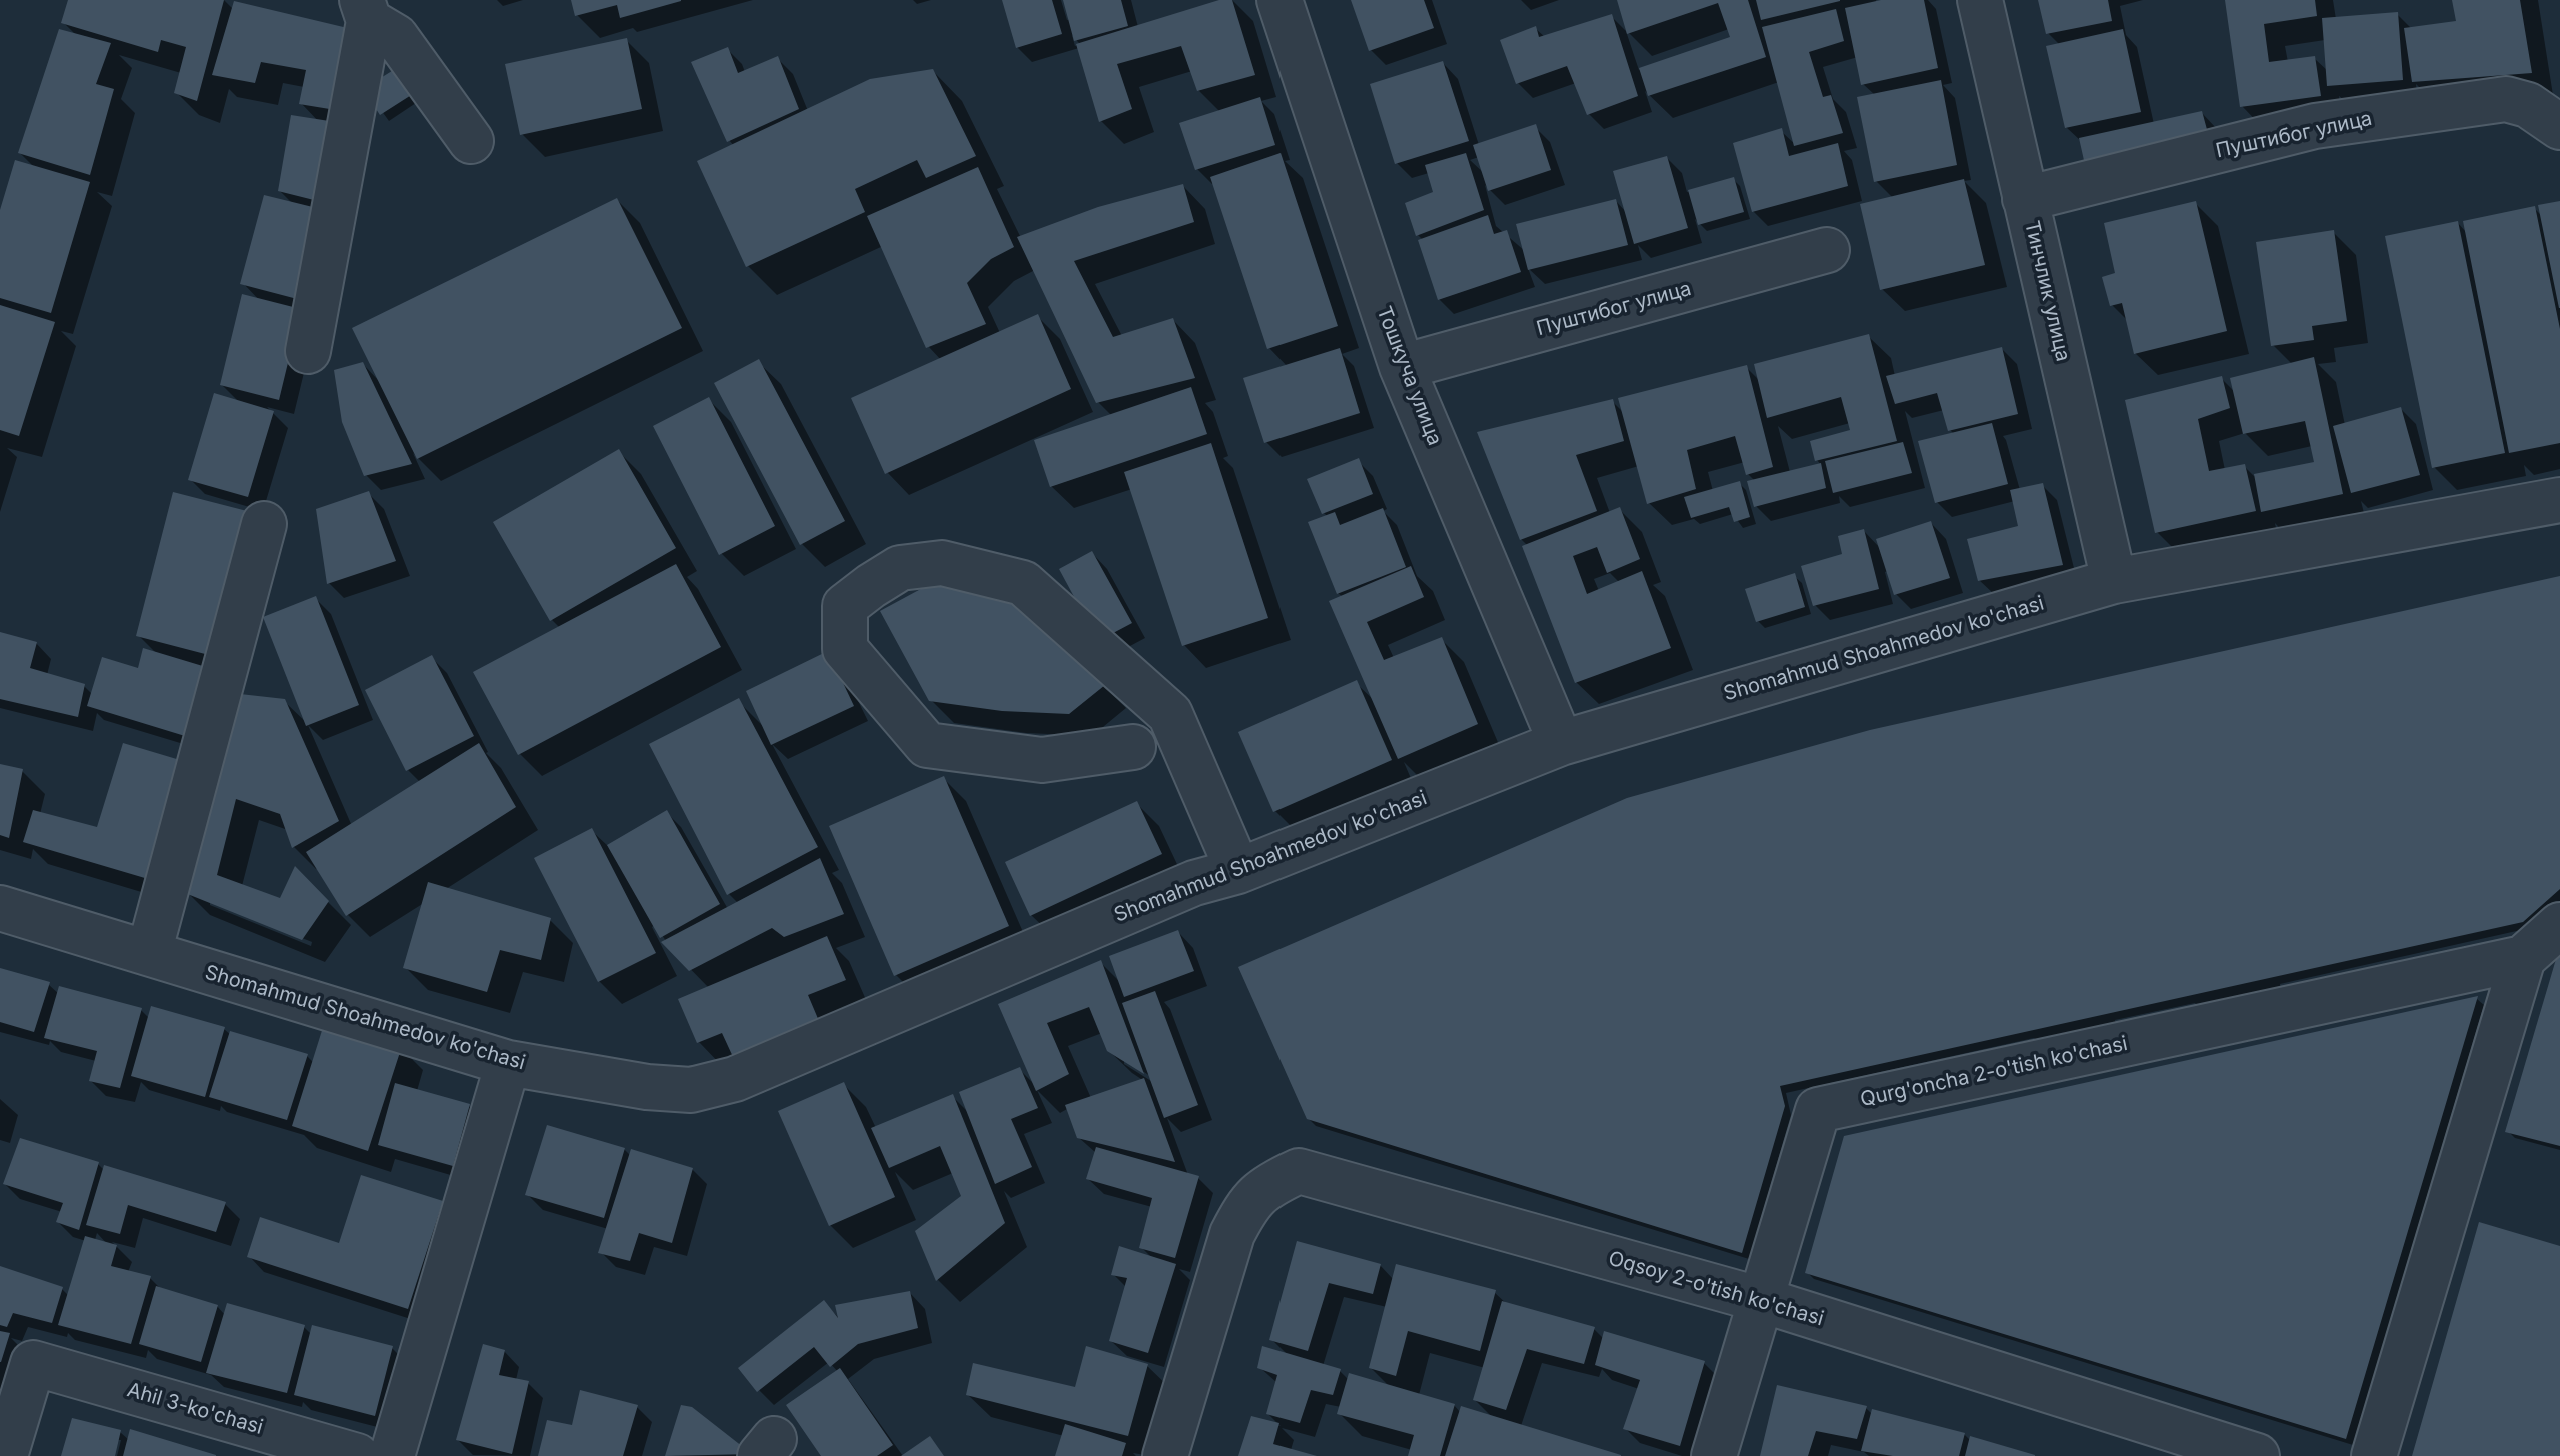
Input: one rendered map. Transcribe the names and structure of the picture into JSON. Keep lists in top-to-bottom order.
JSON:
{
  "streets": {
    "street": [
      "Пуштибог улица",
      "Тинчлик улица",
      "Тошкуча улица",
      "Shomahmud Shoahmedov ko'chasi",
      "Qurg'oncha 2-o'tish ko'chasi",
      "Oqsoy 2-o'tish ko'chasi",
      "Ahil 3-ko'chasi"
    ]
  },
  "crossings": [
    ["Пуштибог улица", "Тинчлик улица"],
    ["Пуштибог улица", "Тошкуча улица"],
    ["Тинчлик улица", "Shomahmud Shoahmedov ko'chasi"],
    ["Тошкуча улица", "Shomahmud Shoahmedov ko'chasi"],
    ["Qurg'oncha 2-o'tish ko'chasi", "Oqsoy 2-o'tish ko'chasi"]
  ]
}
